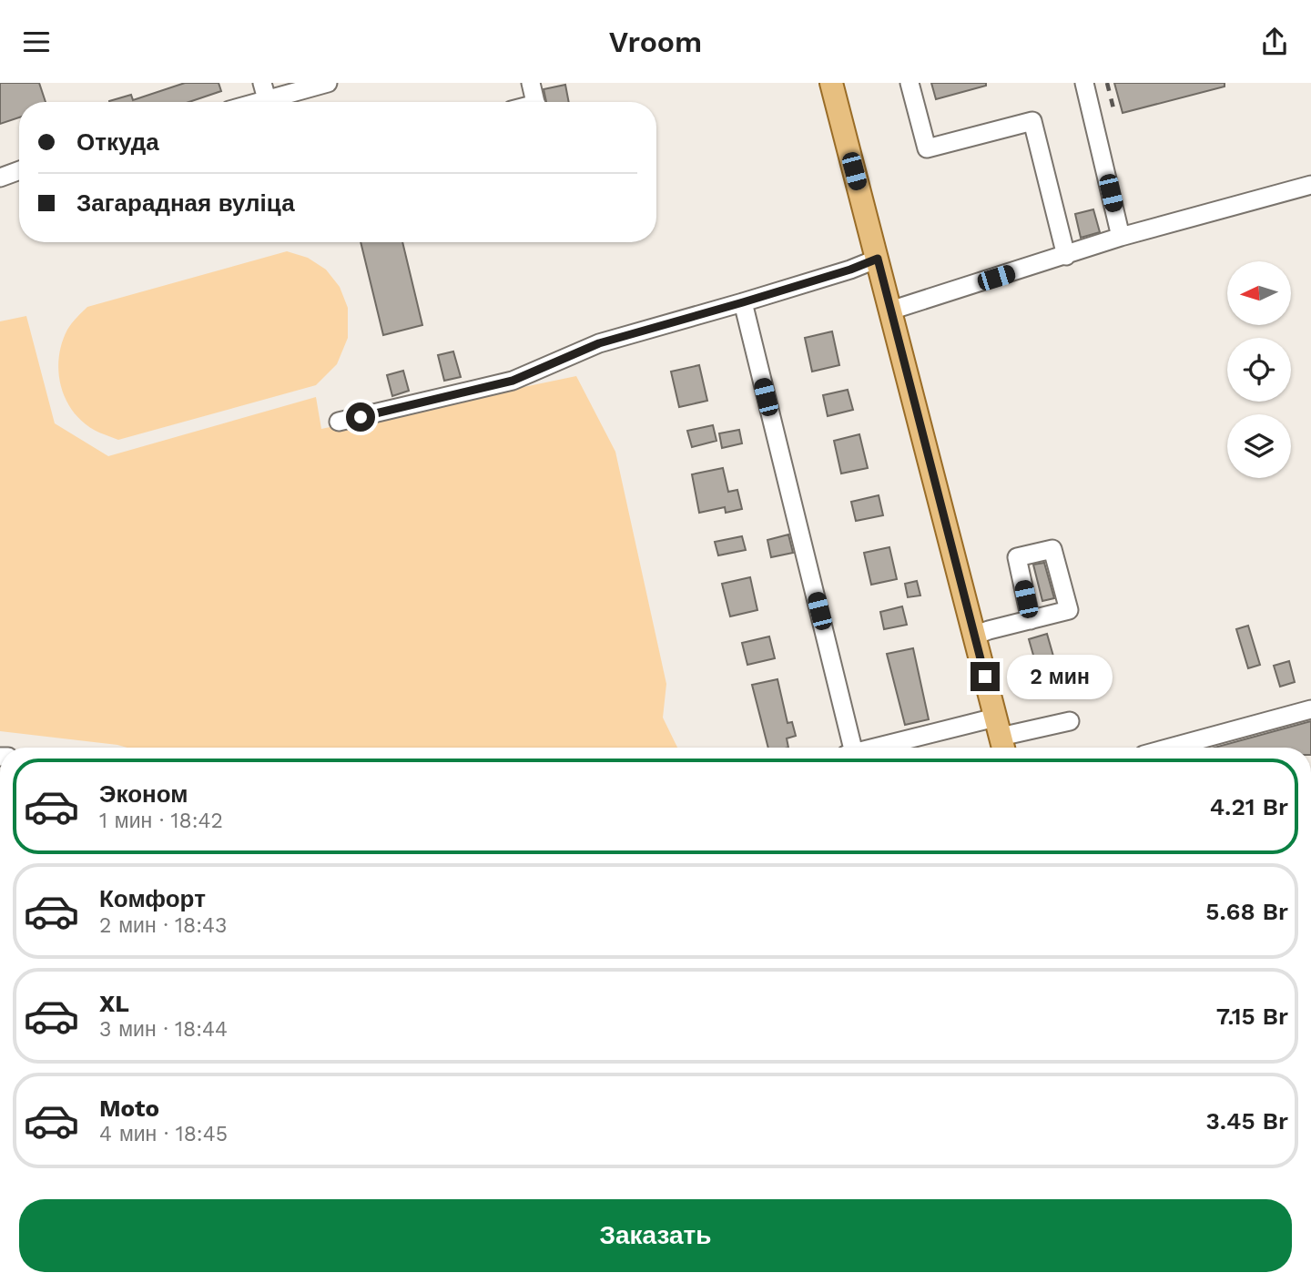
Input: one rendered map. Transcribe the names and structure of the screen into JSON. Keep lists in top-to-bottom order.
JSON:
{
  "north": "left",
  "page": {
    "header": "Vroom",
    "banner": ["Откуда", "Загарадная вуліца"],
    "bubble": "2 мин",
    "list": [
      {
        "name": "Эконом",
        "note": "1 мин · 18:42",
        "value": "4.21 Br"
      },
      {
        "name": "Комфорт",
        "note": "2 мин · 18:43",
        "value": "5.68 Br"
      },
      {
        "name": "XL",
        "note": "3 мин · 18:44",
        "value": "7.15 Br"
      },
      {
        "name": "Moto",
        "note": "4 мин · 18:45",
        "value": "3.45 Br"
      }
    ],
    "buttons": "Заказать"
  }
}
